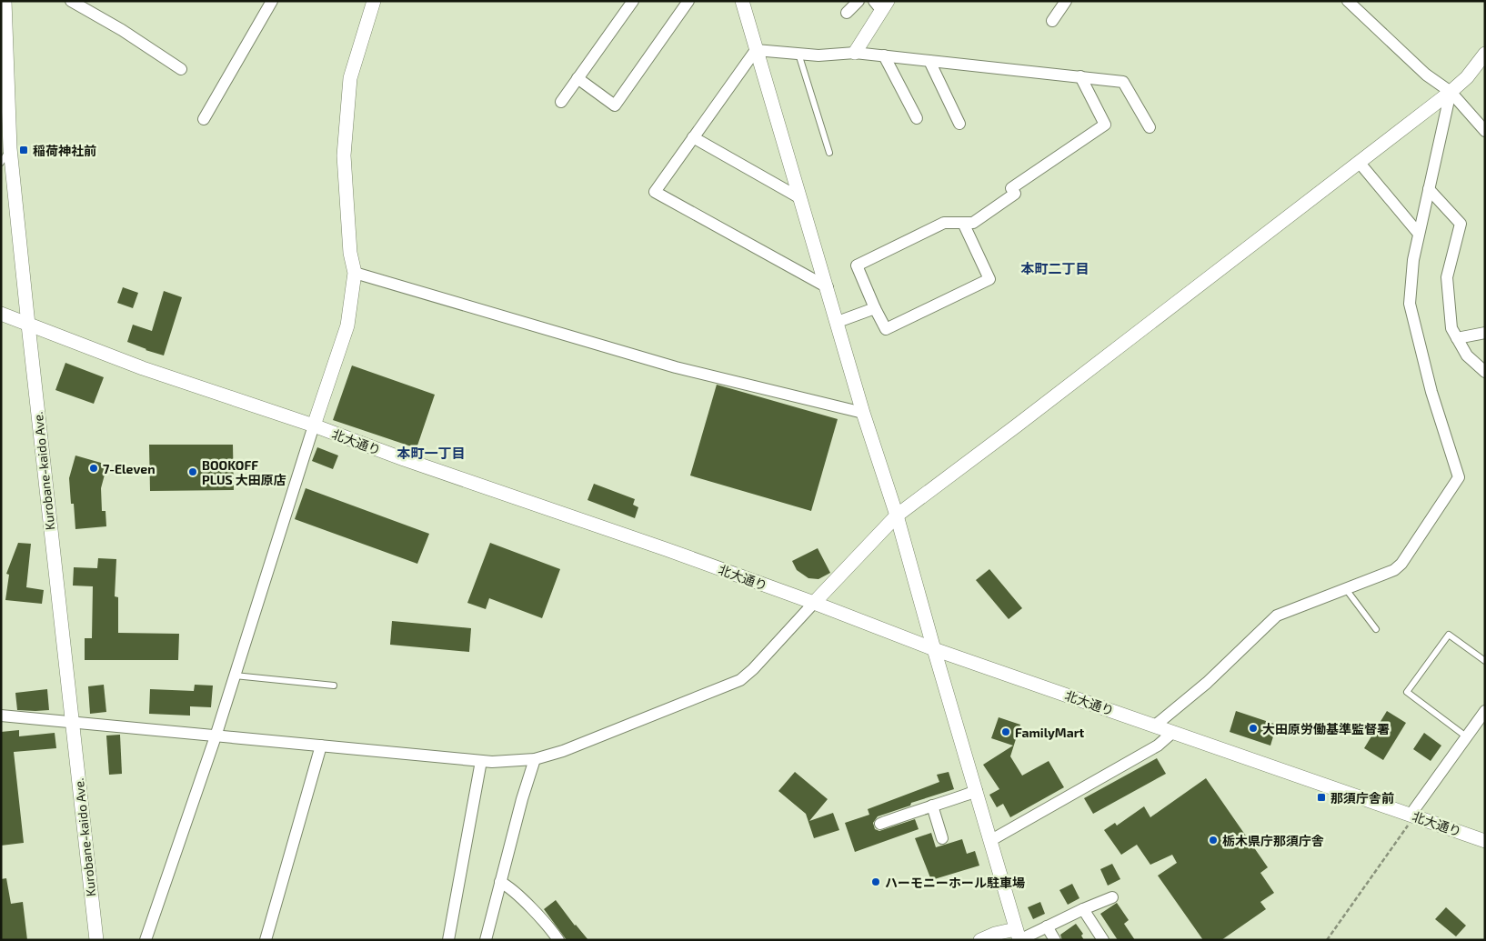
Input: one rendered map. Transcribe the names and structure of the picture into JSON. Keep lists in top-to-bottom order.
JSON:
{
  "streets": {
    "street": ["北大通り", "Kurobane-kaido Ave."]
  },
  "crossings": [
    ["北大通り", "Kurobane-kaido Ave."]
  ],
  "districts": ["本町二丁目", "本町一丁目"],
  "places": {
    "transit": ["稲荷神社前", "那須庁舎前"],
    "other": [
      "7-Eleven",
      "BOOKOFF PLUS 大田原店",
      "大田原労働基準監督署",
      "FamilyMart",
      "栃木県庁那須庁舎",
      "ハーモニーホール駐車場"
    ]
  }
}
